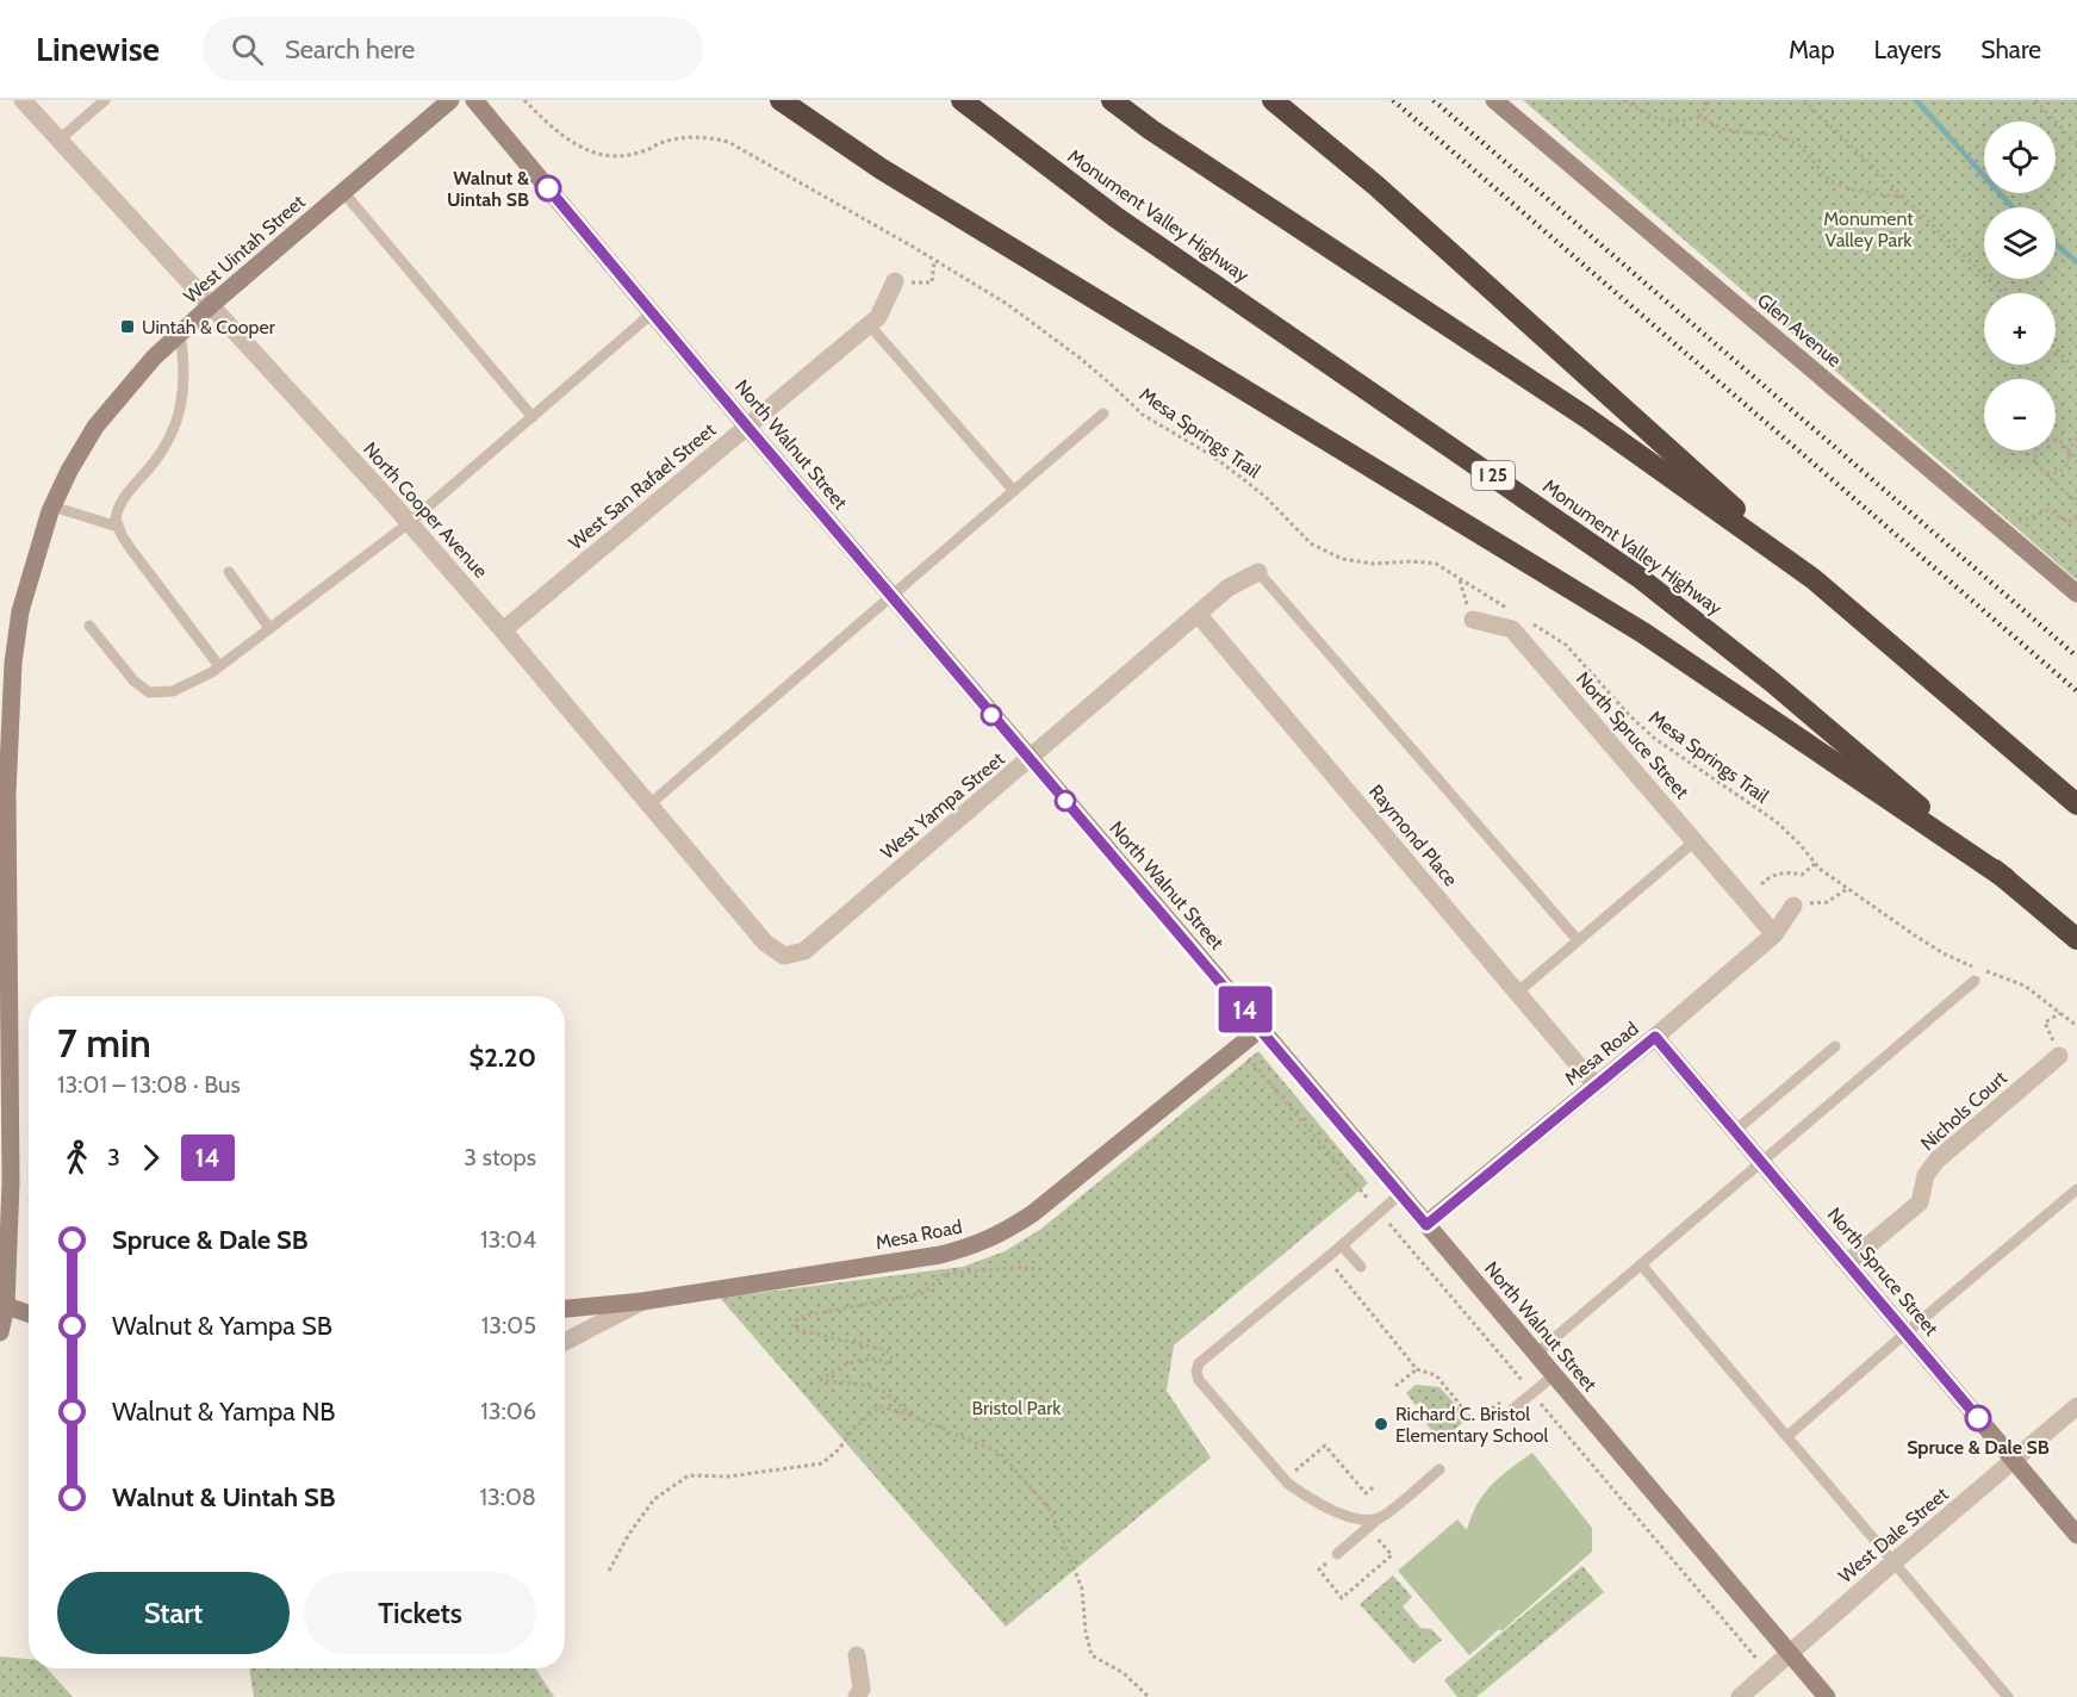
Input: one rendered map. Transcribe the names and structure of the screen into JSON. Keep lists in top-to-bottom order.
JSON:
{
  "streets": {
    "highway": ["Monument Valley Highway", "I 25"],
    "main road": [
      "West Uintah Street",
      "Glen Avenue",
      "North Walnut Street",
      "North Spruce Street",
      "Mesa Road"
    ],
    "street": [
      "West San Rafael Street",
      "North Cooper Avenue",
      "West Yampa Street",
      "Raymond Place",
      "Nichols Court",
      "West Dale Street"
    ],
    "path": ["Mesa Springs Trail"]
  },
  "crossings": [
    ["West Uintah Street", "North Cooper Avenue"],
    ["North Walnut Street", "West San Rafael Street"],
    ["North Walnut Street", "West Yampa Street"],
    ["North Walnut Street", "Mesa Road"],
    ["North Walnut Street", "West Dale Street"],
    ["West San Rafael Street", "North Cooper Avenue"],
    ["North Cooper Avenue", "West Yampa Street"],
    ["North Spruce Street", "Mesa Road"],
    ["North Spruce Street", "Nichols Court"],
    ["North Spruce Street", "West Dale Street"],
    ["West Yampa Street", "Raymond Place"],
    ["Raymond Place", "Mesa Road"]
  ],
  "parks": ["Monument Valley Park", "Bristol Park"],
  "places": {
    "other": ["Walnut & Uintah SB", "Spruce & Dale SB", "Richard C. Bristol Elementary School"],
    "transit": ["Uintah & Cooper"]
  },
  "lines": ["bus line 14"],
  "page": {
    "header": "Linewise",
    "search": "Search here",
    "nav": ["Map", "Layers", "Share"],
    "on_map": "14",
    "map_buttons": ["+", "−"],
    "heading": ["7 min", "13:01 – 13:08 · Bus", "$2.20"],
    "legs": ["3", "14", "3 stops"],
    "list": [
      {
        "name": "Spruce & Dale SB",
        "value": "13:04"
      },
      {
        "name": "Walnut & Yampa SB",
        "value": "13:05"
      },
      {
        "name": "Walnut & Yampa NB",
        "value": "13:06"
      },
      {
        "name": "Walnut & Uintah SB",
        "value": "13:08"
      }
    ],
    "buttons": ["Start", "Tickets"]
  }
}
